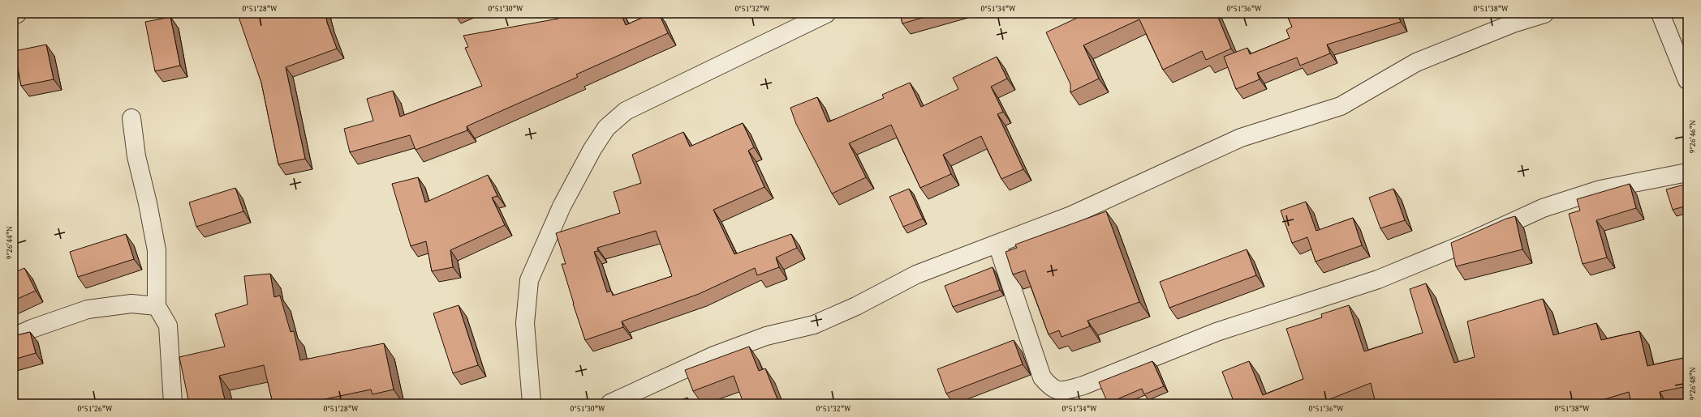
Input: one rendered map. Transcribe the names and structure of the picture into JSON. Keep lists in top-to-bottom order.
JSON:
{
  "coordinates": [
    "0°51'28\"W",
    "0°51'30\"W",
    "0°51'32\"W",
    "0°51'34\"W",
    "0°51'36\"W",
    "0°51'38\"W",
    "9°26'46\"N",
    "9°26'44\"N",
    "9°26'48\"N",
    "0°51'26\"W"
  ]
}
